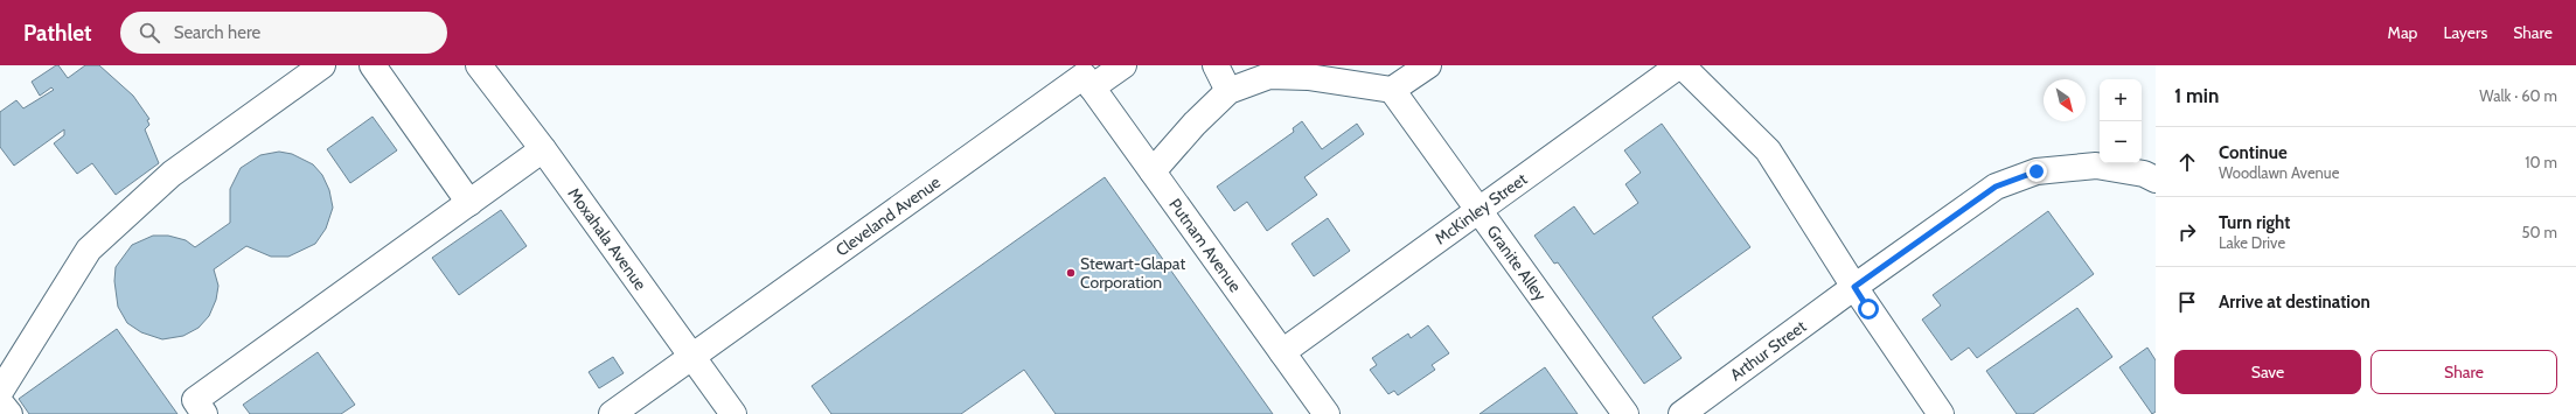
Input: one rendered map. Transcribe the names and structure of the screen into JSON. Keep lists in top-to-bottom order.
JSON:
{
  "streets": {
    "street": [
      "McKinley Street",
      "Cleveland Avenue",
      "Moxahala Avenue",
      "Putnam Avenue",
      "Granite Alley",
      "Arthur Street"
    ]
  },
  "crossings": [
    ["McKinley Street", "Putnam Avenue"],
    ["McKinley Street", "Granite Alley"],
    ["Cleveland Avenue", "Moxahala Avenue"],
    ["Cleveland Avenue", "Putnam Avenue"]
  ],
  "places": ["Stewart-Glapat Corporation"],
  "north": "bottom right",
  "page": {
    "header": "Pathlet",
    "search": "Search here",
    "nav": ["Map", "Layers", "Share"],
    "heading": ["1 min", "Walk · 60 m"],
    "map_buttons": ["+", "−"],
    "list": [
      ["Continue", "Woodlawn Avenue", "10 m"],
      ["Turn right", "Lake Drive", "50 m"],
      "Arrive at destination"
    ],
    "buttons": ["Save", "Share"]
  }
}
